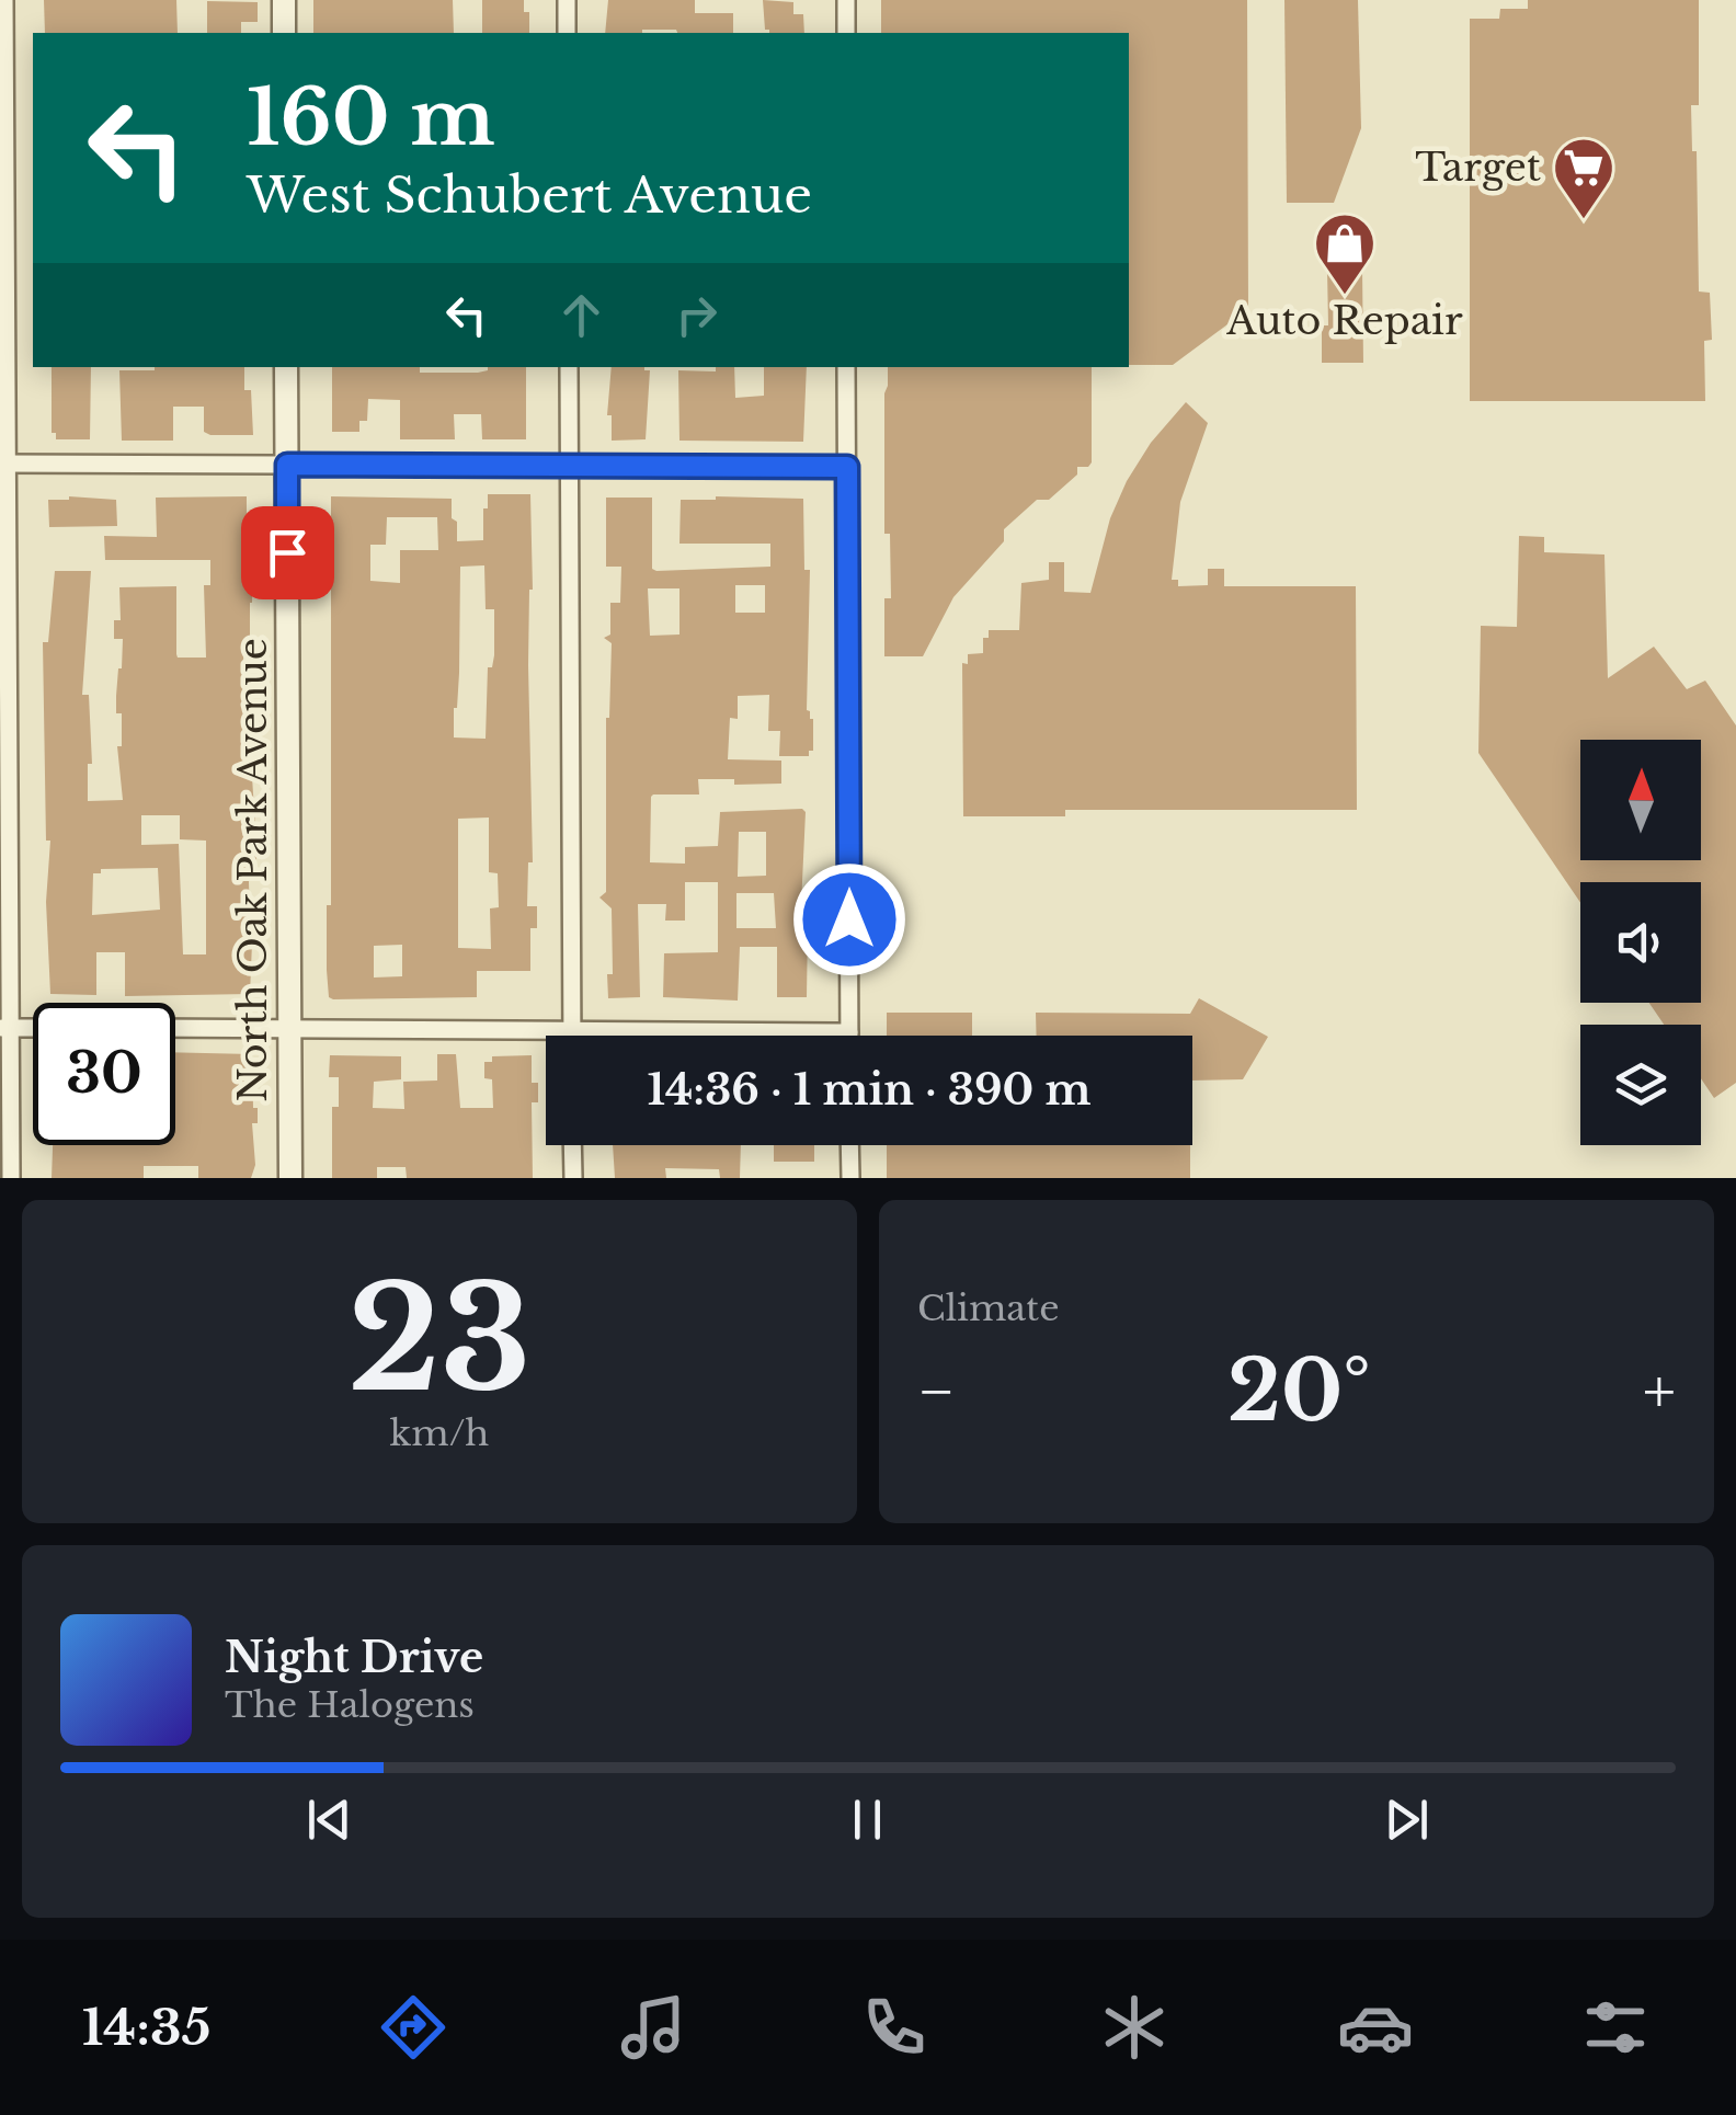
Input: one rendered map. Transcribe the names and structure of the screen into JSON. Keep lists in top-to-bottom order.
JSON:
{
  "streets": {
    "street": ["North Oak Park Avenue"]
  },
  "places": {
    "supermarket": ["Target"],
    "shop": ["Auto Repair"]
  },
  "north": "top",
  "page": {
    "turn": ["160 m", "West Schubert Avenue"],
    "limit": "30",
    "trip": "14:36 · 1 min · 390 m",
    "tile": [
      ["23", "km/h"],
      "Climate"
    ],
    "heat": ["−", "20°", "+"],
    "song": ["Night Drive", "The Halogens"],
    "tabs": "14:35"
  }
}
